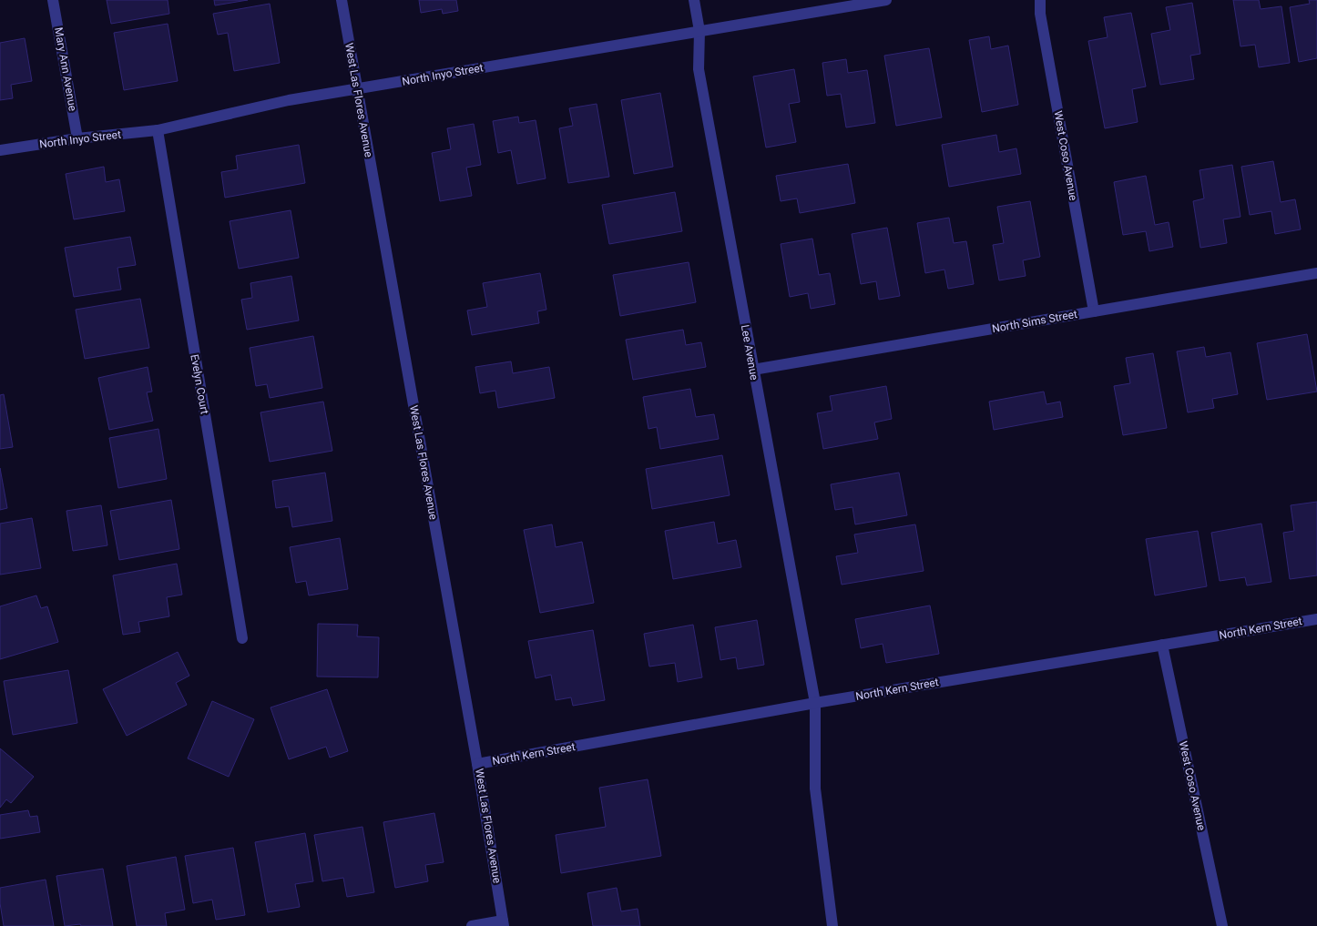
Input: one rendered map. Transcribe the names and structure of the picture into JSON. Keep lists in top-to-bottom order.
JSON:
{
  "streets": {
    "street": [
      "Mary Ann Avenue",
      "North Inyo Street",
      "West Las Flores Avenue",
      "West Coso Avenue",
      "North Sims Street",
      "Lee Avenue",
      "Evelyn Court",
      "North Kern Street"
    ]
  },
  "crossings": [
    ["Mary Ann Avenue", "North Inyo Street"],
    ["North Inyo Street", "West Las Flores Avenue"],
    ["North Inyo Street", "Lee Avenue"],
    ["North Inyo Street", "Evelyn Court"],
    ["West Las Flores Avenue", "North Kern Street"],
    ["West Coso Avenue", "North Sims Street"],
    ["West Coso Avenue", "North Kern Street"],
    ["North Sims Street", "Lee Avenue"],
    ["Lee Avenue", "North Kern Street"]
  ]
}
